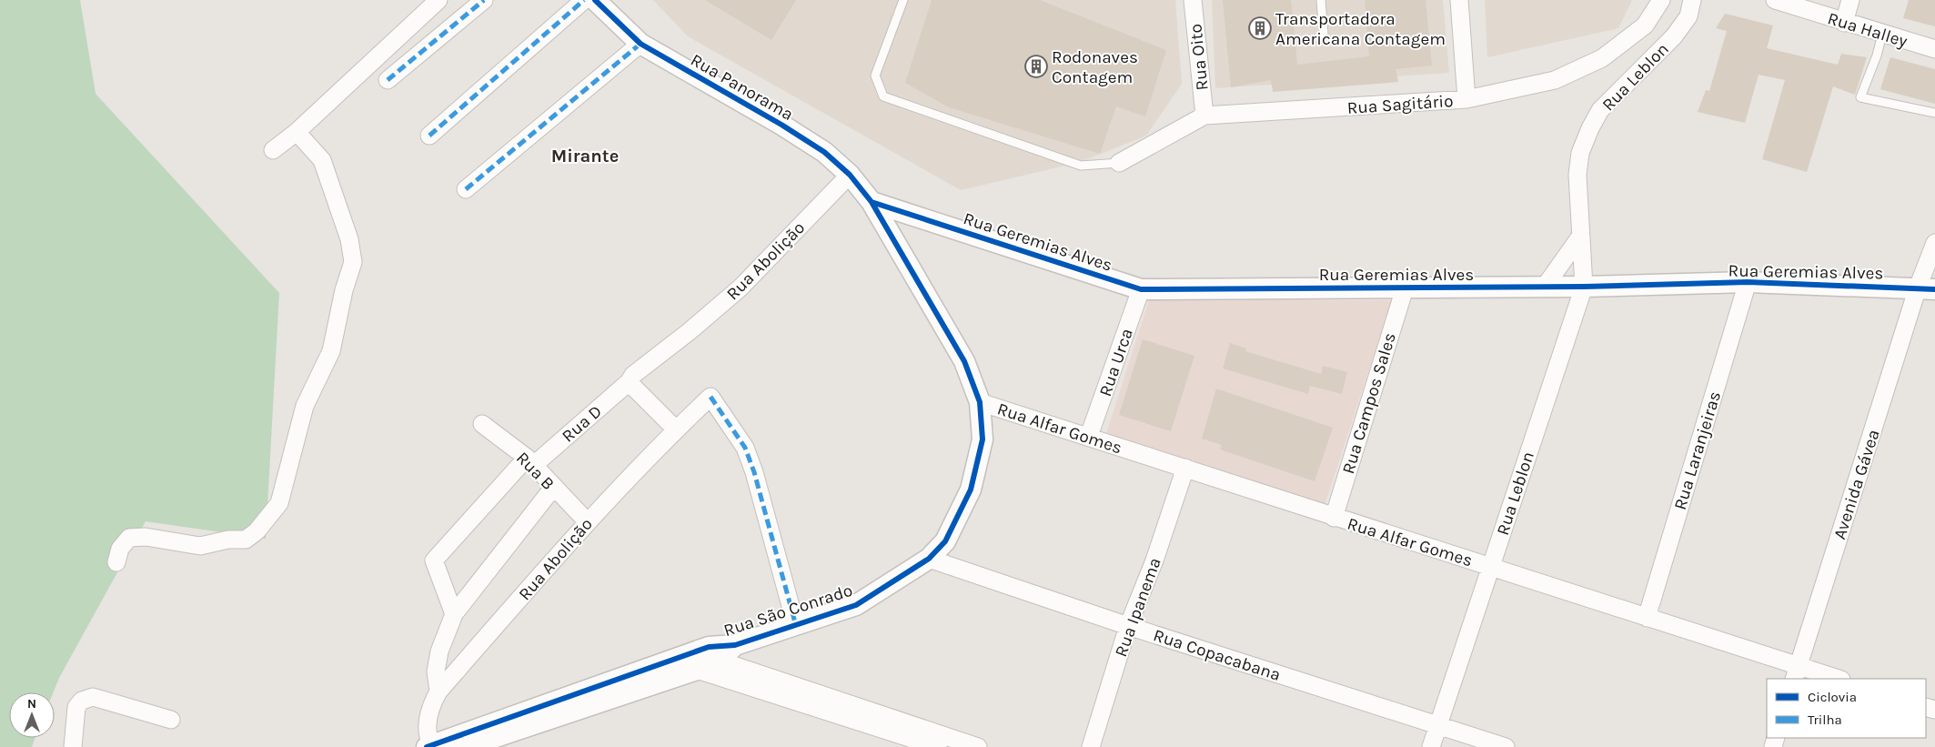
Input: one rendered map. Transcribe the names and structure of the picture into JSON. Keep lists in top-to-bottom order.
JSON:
{
  "streets": {
    "street": [
      "Rua Halley",
      "Rua Oito",
      "Rua Leblon",
      "Rua Panorama",
      "Rua Sagitário",
      "Rua Geremias Alves",
      "Rua Abolição",
      "Rua Urca",
      "Rua Campos Sales",
      "Rua D",
      "Rua Alfar Gomes",
      "Rua Laranjeiras",
      "Rua B",
      "Avenida Gávea",
      "Rua Ipanema",
      "Rua São Conrado",
      "Rua Copacabana"
    ]
  },
  "crossings": [
    ["Rua Oito", "Rua Sagitário"],
    ["Rua Leblon", "Rua Geremias Alves"],
    ["Rua Leblon", "Rua Alfar Gomes"],
    ["Rua Leblon", "Rua Copacabana"],
    ["Rua Panorama", "Rua Geremias Alves"],
    ["Rua Panorama", "Rua Abolição"],
    ["Rua Panorama", "Rua São Conrado"],
    ["Rua Geremias Alves", "Rua Urca"],
    ["Rua Geremias Alves", "Rua Campos Sales"],
    ["Rua Geremias Alves", "Rua Laranjeiras"],
    ["Rua Geremias Alves", "Avenida Gávea"],
    ["Rua Geremias Alves", "Rua São Conrado"],
    ["Rua Abolição", "Rua D"],
    ["Rua Abolição", "Rua B"],
    ["Rua Abolição", "Rua São Conrado"],
    ["Rua Urca", "Rua Alfar Gomes"],
    ["Rua Campos Sales", "Rua Alfar Gomes"],
    ["Rua D", "Rua B"],
    ["Rua Alfar Gomes", "Rua Laranjeiras"],
    ["Rua Alfar Gomes", "Avenida Gávea"],
    ["Rua Alfar Gomes", "Rua Ipanema"],
    ["Rua Alfar Gomes", "Rua São Conrado"],
    ["Rua Ipanema", "Rua Copacabana"],
    ["Rua São Conrado", "Rua Copacabana"]
  ],
  "districts": ["Mirante"],
  "places": {
    "building": ["Transportadora Americana Contagem", "Rodonaves Contagem"]
  },
  "legend": ["Ciclovia", "Trilha"],
  "north": "top"
}
